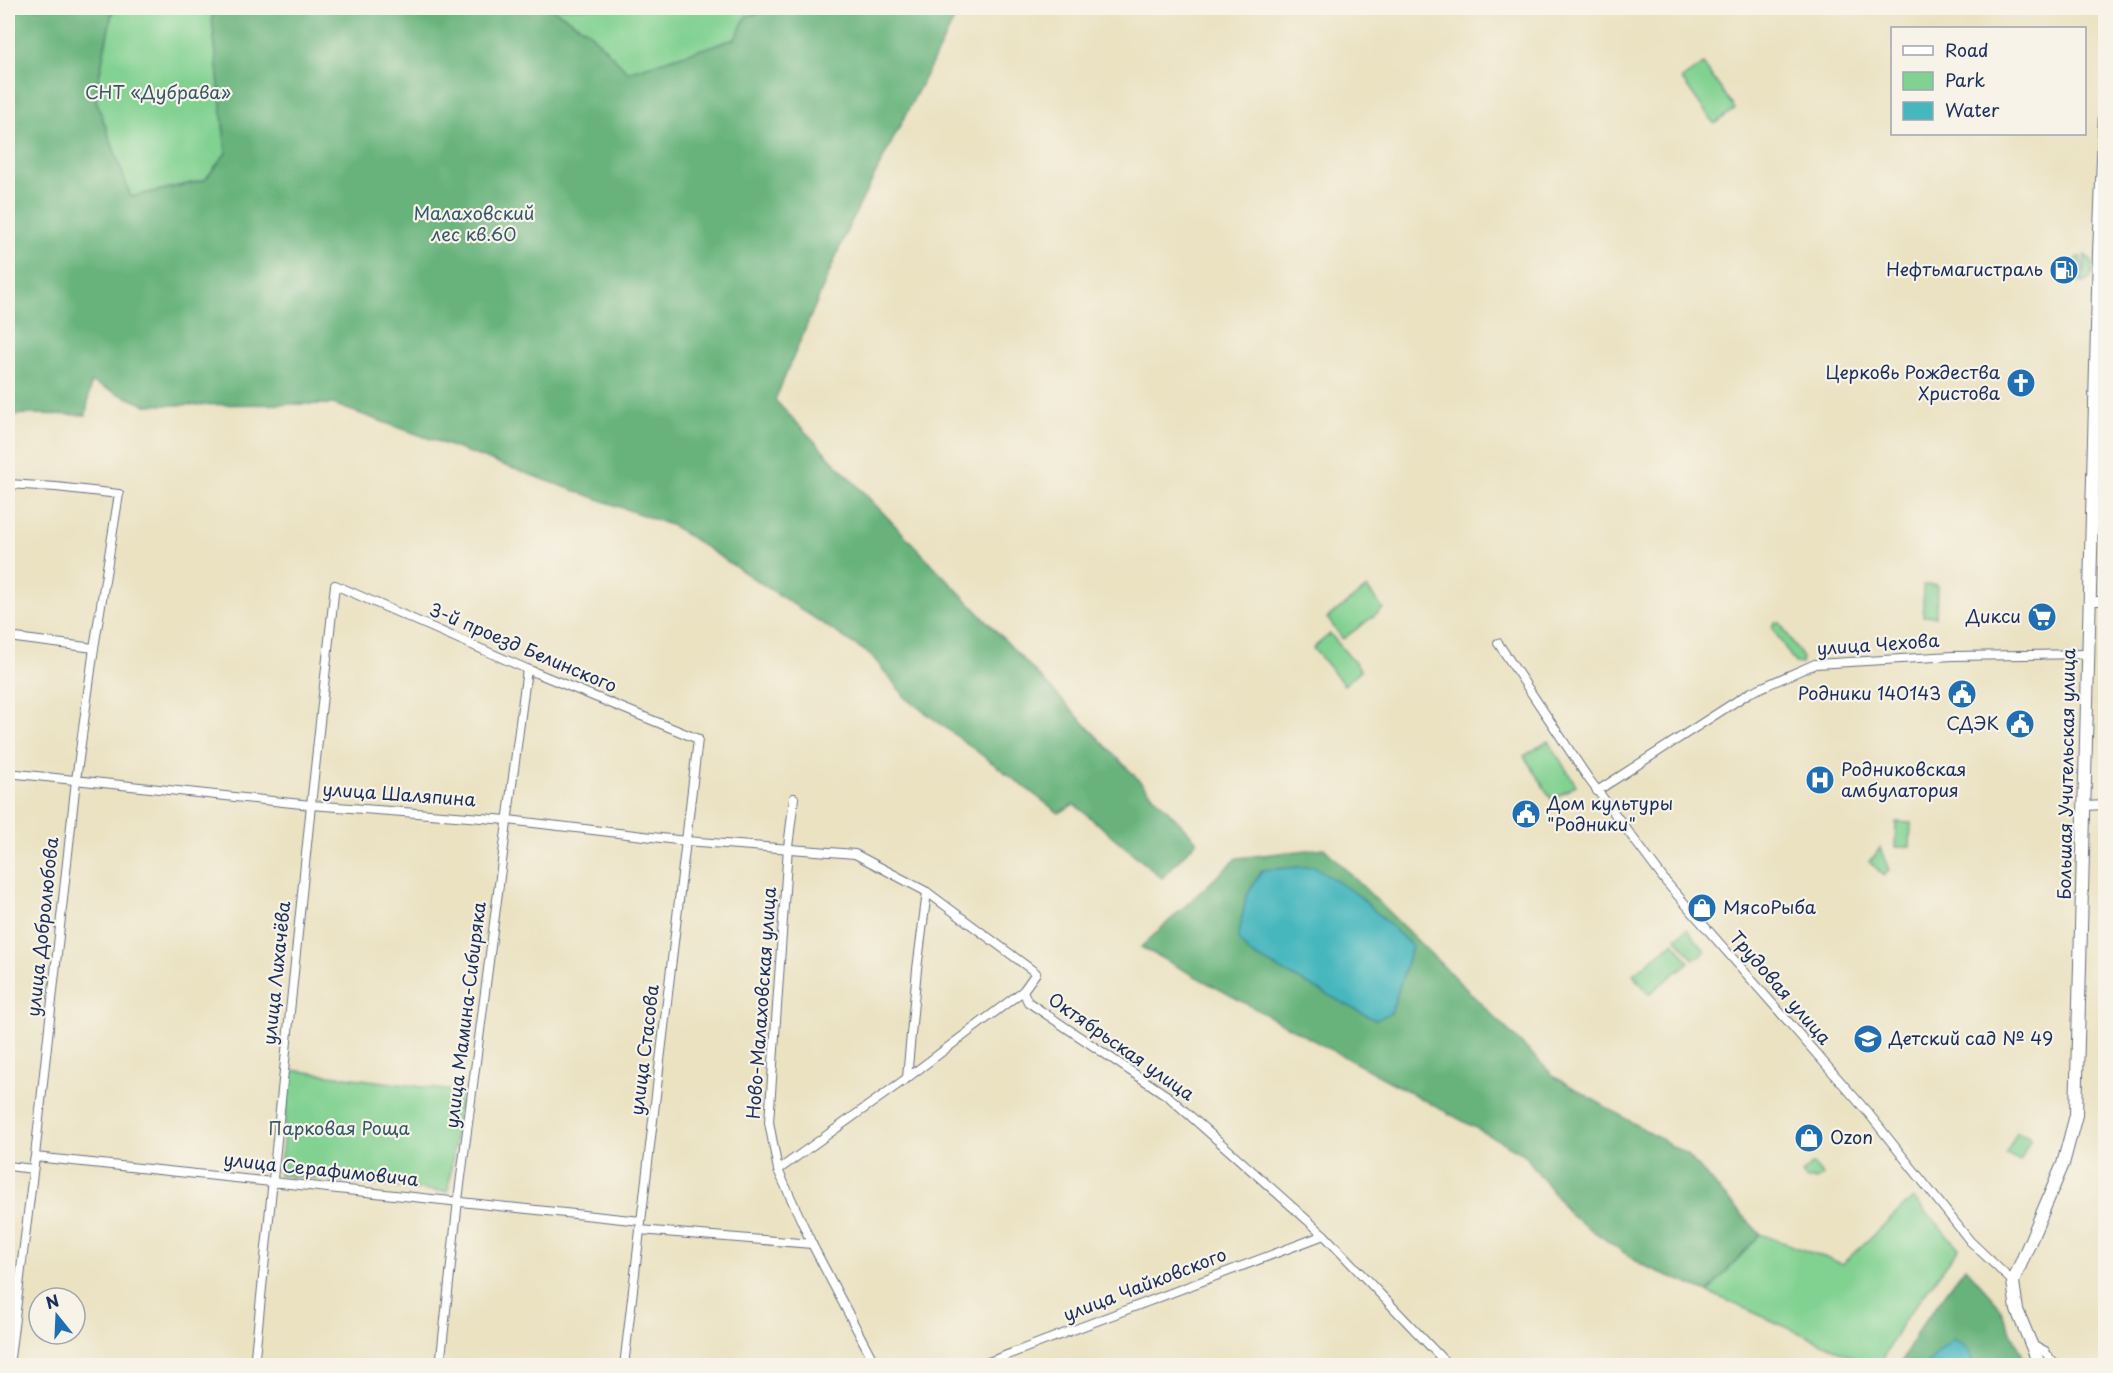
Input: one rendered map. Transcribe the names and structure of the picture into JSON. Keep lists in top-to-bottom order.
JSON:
{
  "streets": {
    "main road": ["Большая Учительская улица"],
    "street": [
      "улица Чехова",
      "3-й проезд Белинского",
      "улица Шаляпина",
      "улица Добролюбова",
      "улица Лихачёва",
      "Трудовая улица",
      "Ново-Малаховская улица",
      "улица Мамина-Сибиряка",
      "Октябрьская улица",
      "улица Стасова",
      "улица Серафимовича",
      "улица Чайковского"
    ]
  },
  "crossings": [
    ["улица Чехова", "Большая Учительская улица"],
    ["улица Чехова", "Трудовая улица"],
    ["3-й проезд Белинского", "улица Лихачёва"],
    ["3-й проезд Белинского", "улица Мамина-Сибиряка"],
    ["3-й проезд Белинского", "улица Стасова"],
    ["Большая Учительская улица", "Трудовая улица"],
    ["улица Шаляпина", "улица Добролюбова"],
    ["улица Шаляпина", "улица Лихачёва"],
    ["улица Шаляпина", "Ново-Малаховская улица"],
    ["улица Шаляпина", "улица Мамина-Сибиряка"],
    ["улица Шаляпина", "Октябрьская улица"],
    ["улица Шаляпина", "улица Стасова"],
    ["улица Добролюбова", "улица Серафимовича"],
    ["улица Лихачёва", "улица Серафимовича"],
    ["Ново-Малаховская улица", "Октябрьская улица"],
    ["Ново-Малаховская улица", "улица Серафимовича"],
    ["улица Мамина-Сибиряка", "улица Серафимовича"],
    ["Октябрьская улица", "улица Чайковского"],
    ["улица Стасова", "улица Серафимовича"]
  ],
  "parks": ["СНТ «Дубрава»", "Малаховский лес кв.60", "Парковая Роща"],
  "places": {
    "fuel station": ["Нефтьмагистраль"],
    "church": ["Церковь Рождества Христова"],
    "supermarket": ["Дикси"],
    "public building": ["Родники 140143", "СДЭК", "Дом культуры \"Родники\""],
    "hospital": ["Родниковская амбулатория"],
    "shop": ["МясоРыба", "Ozon"],
    "school or university": ["Детский сад № 49"]
  },
  "legend": ["Road", "Park", "Water"],
  "north": "top"
}
